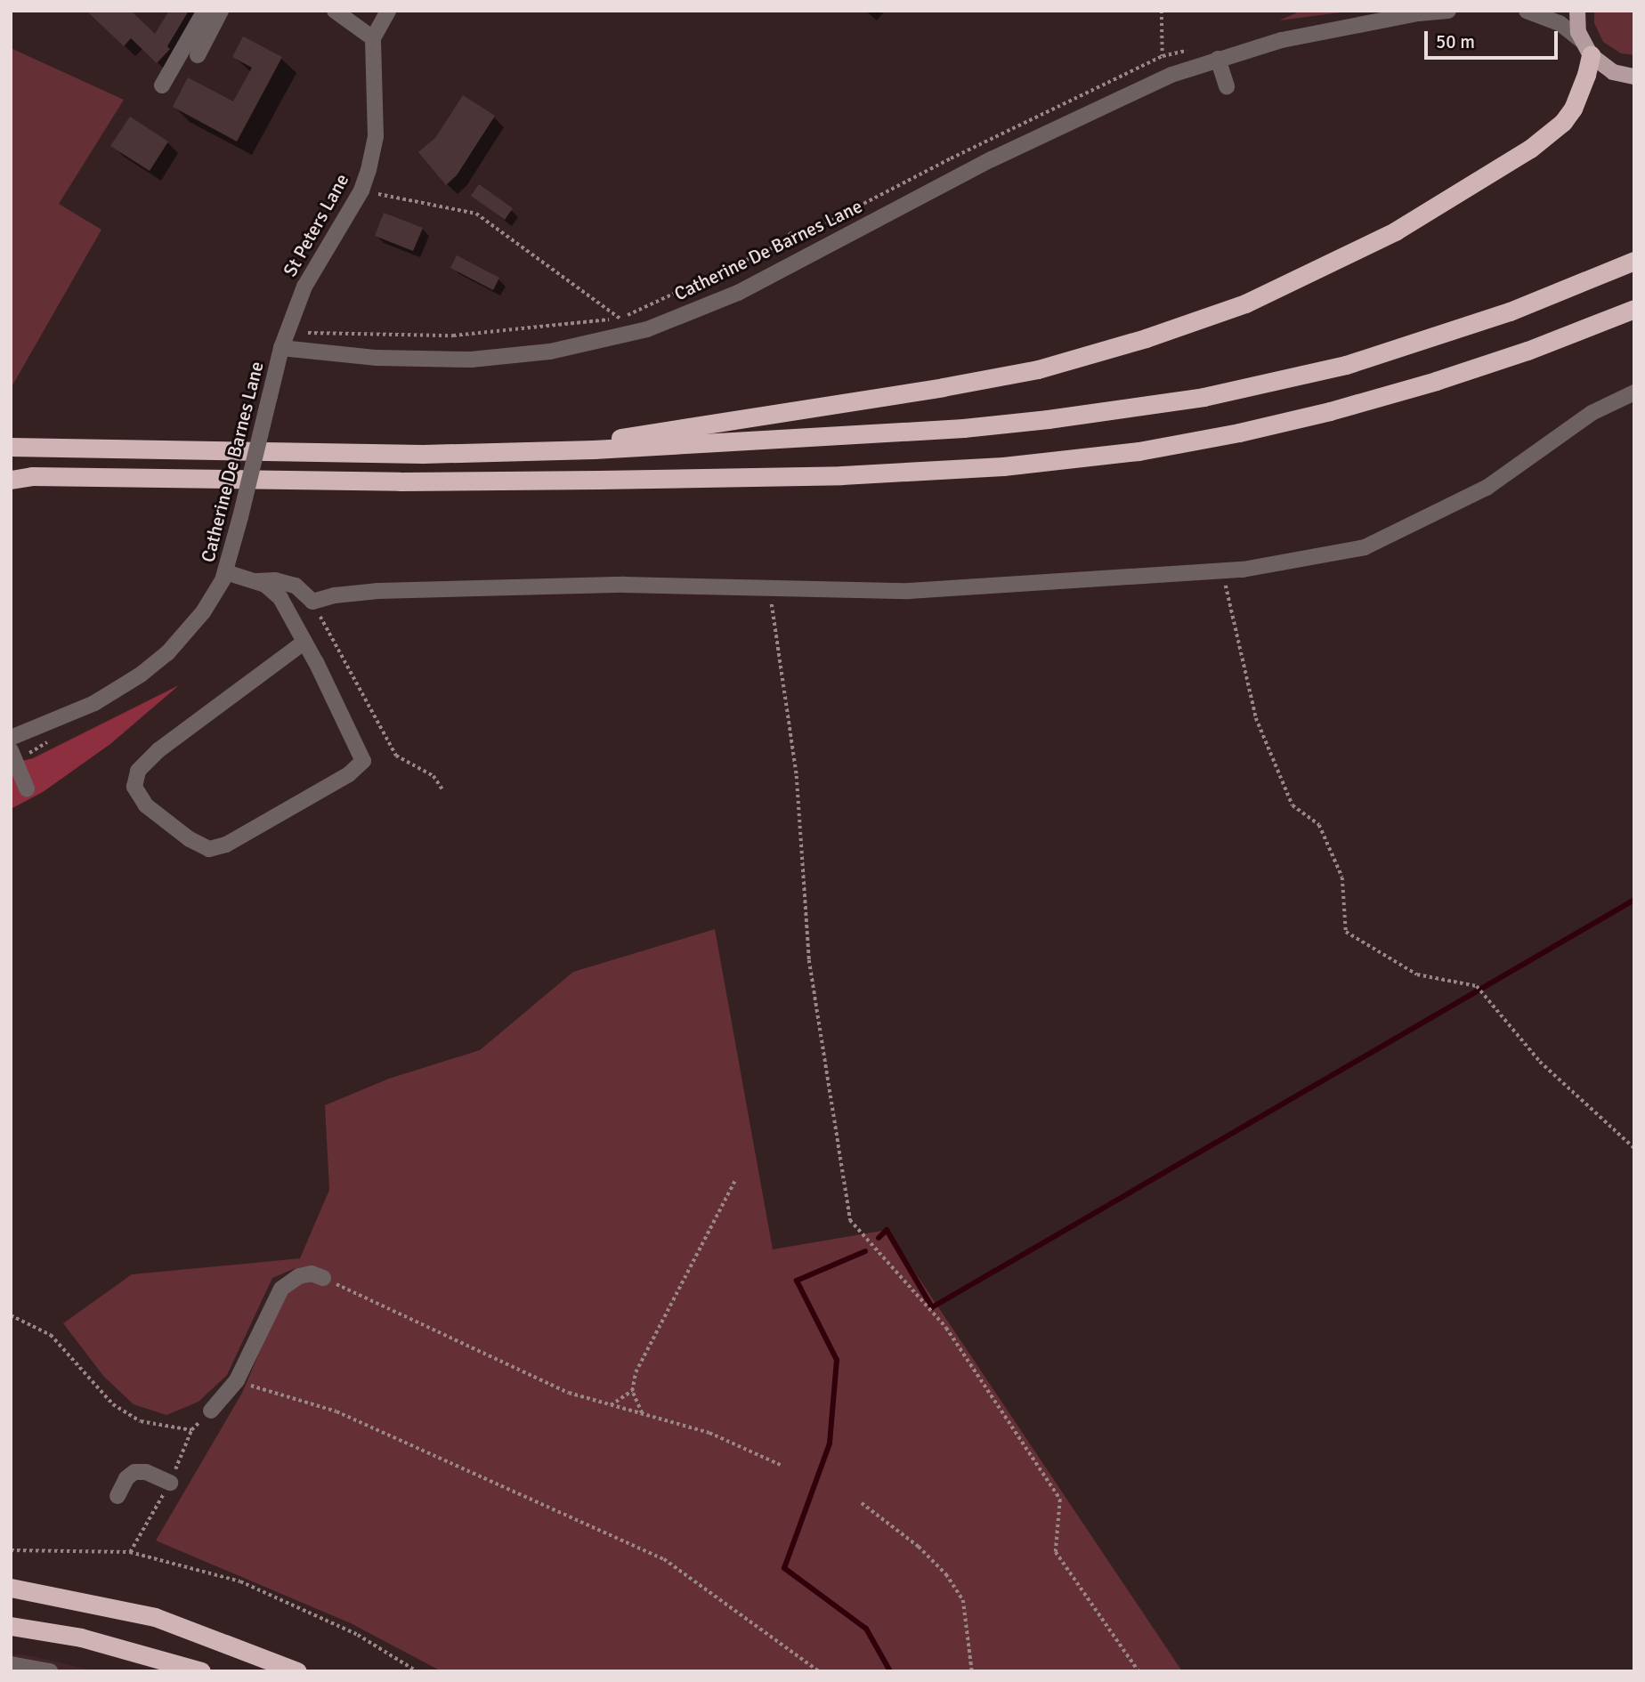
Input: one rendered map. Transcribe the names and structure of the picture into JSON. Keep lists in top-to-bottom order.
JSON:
{
  "streets": {
    "street": ["St Peters Lane", "Catherine De Barnes Lane"]
  },
  "crossings": [
    ["St Peters Lane", "Catherine De Barnes Lane"]
  ],
  "scale_bar": "50 m"
}
